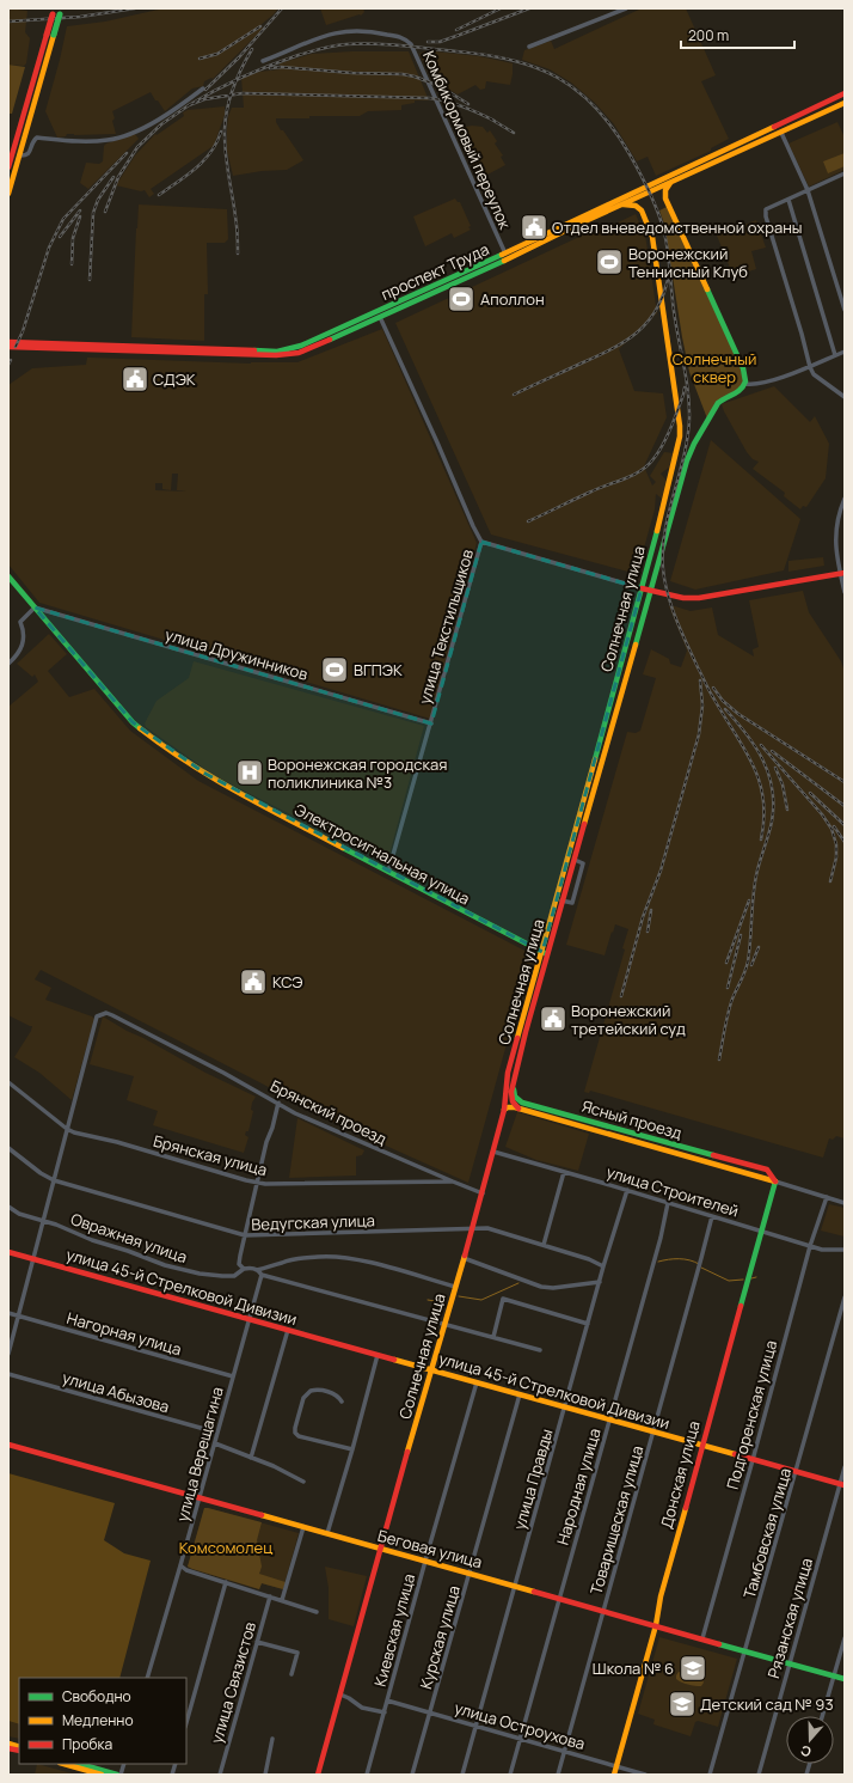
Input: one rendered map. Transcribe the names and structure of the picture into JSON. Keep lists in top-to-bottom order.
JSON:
{
  "streets": {
    "main road": [
      "проспект Труда",
      "Солнечная улица",
      "Электросигнальная улица",
      "Ясный проезд",
      "улица 45-й Стрелковой Дивизии",
      "Донская улица",
      "Беговая улица"
    ],
    "street": [
      "Комбикормовый переулок",
      "улица Текстильщиков",
      "улица Дружинников",
      "Брянский проезд",
      "Брянская улица",
      "улица Строителей",
      "Ведугская улица",
      "Овражная улица",
      "Нагорная улица",
      "улица Абызова",
      "Подгоренская улица",
      "улица Верещагина",
      "улица Правды",
      "Народная улица",
      "Товарищеская улица",
      "Тамбовская улица",
      "Рязанская улица",
      "Киевская улица",
      "Курская улица",
      "улица Связистов",
      "улица Остроухова"
    ]
  },
  "crossings": [
    ["Комбикормовый переулок", "проспект Труда"],
    ["проспект Труда", "Солнечная улица"],
    ["проспект Труда", "улица Текстильщиков"],
    ["Солнечная улица", "Электросигнальная улица"],
    ["Солнечная улица", "Брянский проезд"],
    ["Солнечная улица", "Ясный проезд"],
    ["Солнечная улица", "улица Строителей"],
    ["Солнечная улица", "Ведугская улица"],
    ["Солнечная улица", "улица 45-й Стрелковой Дивизии"],
    ["Солнечная улица", "Беговая улица"],
    ["улица Текстильщиков", "улица Дружинников"],
    ["улица Текстильщиков", "Электросигнальная улица"],
    ["улица Дружинников", "Электросигнальная улица"],
    ["Брянский проезд", "Брянская улица"],
    ["Ясный проезд", "Подгоренская улица"],
    ["Ясный проезд", "Донская улица"],
    ["улица Строителей", "Подгоренская улица"],
    ["улица Строителей", "Донская улица"],
    ["улица Строителей", "улица Правды"],
    ["улица Строителей", "Народная улица"],
    ["улица Строителей", "Товарищеская улица"],
    ["Ведугская улица", "улица Правды"],
    ["улица 45-й Стрелковой Дивизии", "Подгоренская улица"],
    ["улица 45-й Стрелковой Дивизии", "улица Верещагина"],
    ["улица 45-й Стрелковой Дивизии", "Донская улица"],
    ["улица 45-й Стрелковой Дивизии", "улица Правды"],
    ["улица 45-й Стрелковой Дивизии", "Народная улица"],
    ["улица 45-й Стрелковой Дивизии", "Товарищеская улица"],
    ["улица 45-й Стрелковой Дивизии", "Тамбовская улица"],
    ["улица 45-й Стрелковой Дивизии", "Рязанская улица"],
    ["улица 45-й Стрелковой Дивизии", "Киевская улица"],
    ["улица 45-й Стрелковой Дивизии", "Курская улица"],
    ["Нагорная улица", "улица Верещагина"],
    ["улица Абызова", "улица Верещагина"],
    ["Подгоренская улица", "Беговая улица"],
    ["улица Верещагина", "Беговая улица"],
    ["Донская улица", "Беговая улица"],
    ["Донская улица", "улица Остроухова"],
    ["улица Правды", "Беговая улица"],
    ["улица Правды", "улица Остроухова"],
    ["Народная улица", "Беговая улица"],
    ["Народная улица", "улица Остроухова"],
    ["Товарищеская улица", "Беговая улица"],
    ["Товарищеская улица", "улица Остроухова"],
    ["Тамбовская улица", "Беговая улица"],
    ["Беговая улица", "Рязанская улица"],
    ["Беговая улица", "Киевская улица"],
    ["Беговая улица", "Курская улица"],
    ["Киевская улица", "улица Остроухова"],
    ["Курская улица", "улица Остроухова"]
  ],
  "parks": ["Солнечный сквер", "Комсомолец"],
  "places": {
    "public building": [
      "Отдел вневедомственной охраны",
      "СДЭК",
      "КСЭ",
      "Воронежский третейский суд"
    ],
    "sports": ["Воронежский Теннисный Клуб", "Аполлон", "ВГПЭК"],
    "hospital": ["Воронежская городская поликлиника №3"],
    "school or university": ["Школа № 6", "Детский сад № 93"]
  },
  "legend": ["Свободно", "Медленно", "Пробка"],
  "scale_bar": "200 m",
  "north": "bottom"
}
